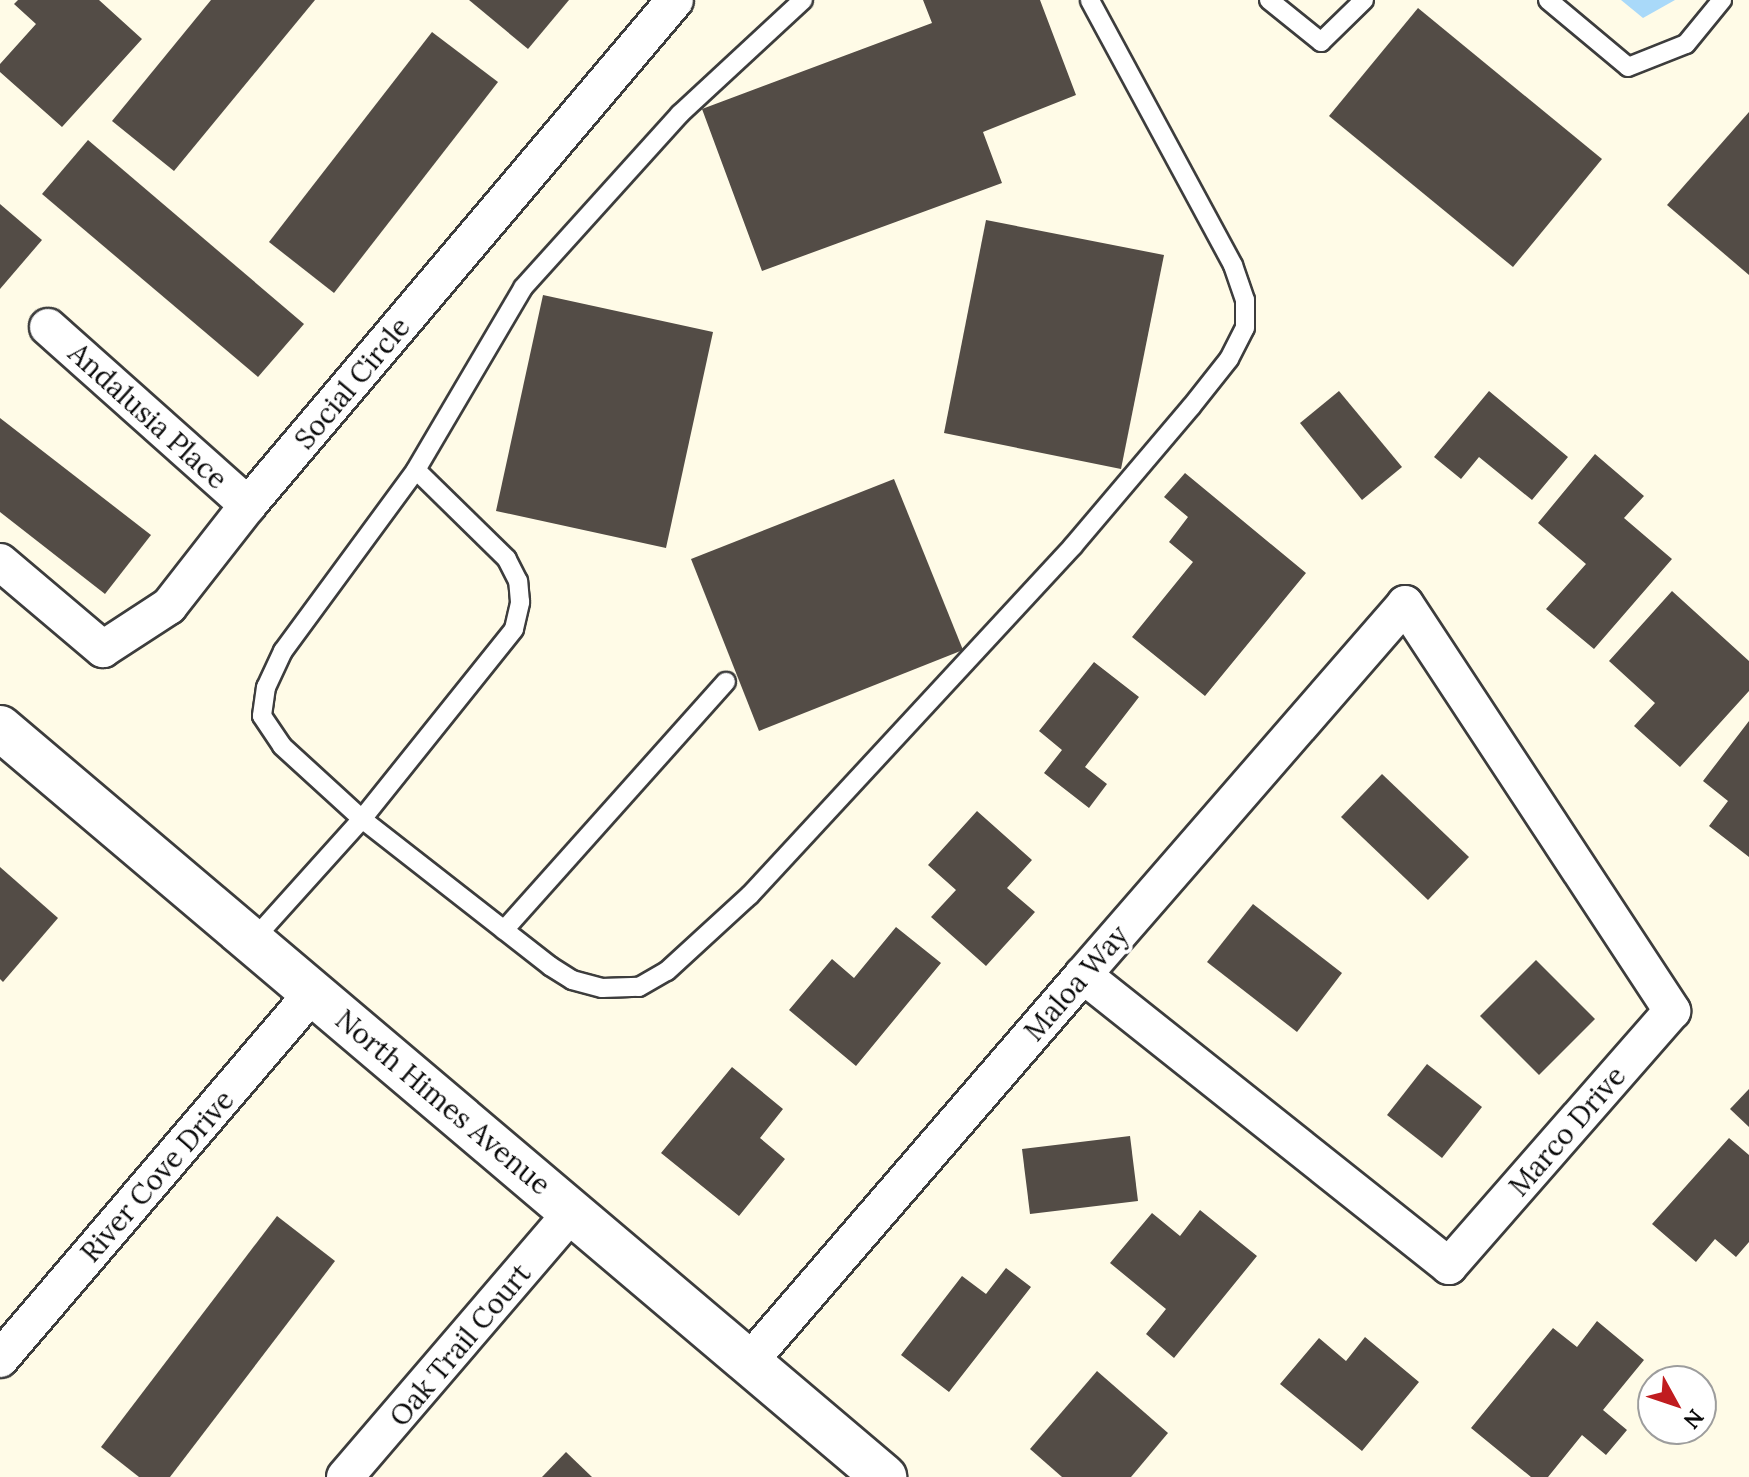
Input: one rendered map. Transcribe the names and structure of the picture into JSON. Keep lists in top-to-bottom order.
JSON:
{
  "streets": {
    "street": [
      "Social Circle",
      "Andalusia Place",
      "Maloa Way",
      "North Himes Avenue",
      "Marco Drive",
      "River Cove Drive",
      "Oak Trail Court"
    ]
  },
  "crossings": [
    ["Social Circle", "Andalusia Place"],
    ["Maloa Way", "North Himes Avenue"],
    ["Maloa Way", "Marco Drive"],
    ["North Himes Avenue", "River Cove Drive"],
    ["North Himes Avenue", "Oak Trail Court"]
  ],
  "north": "bottom right"
}
